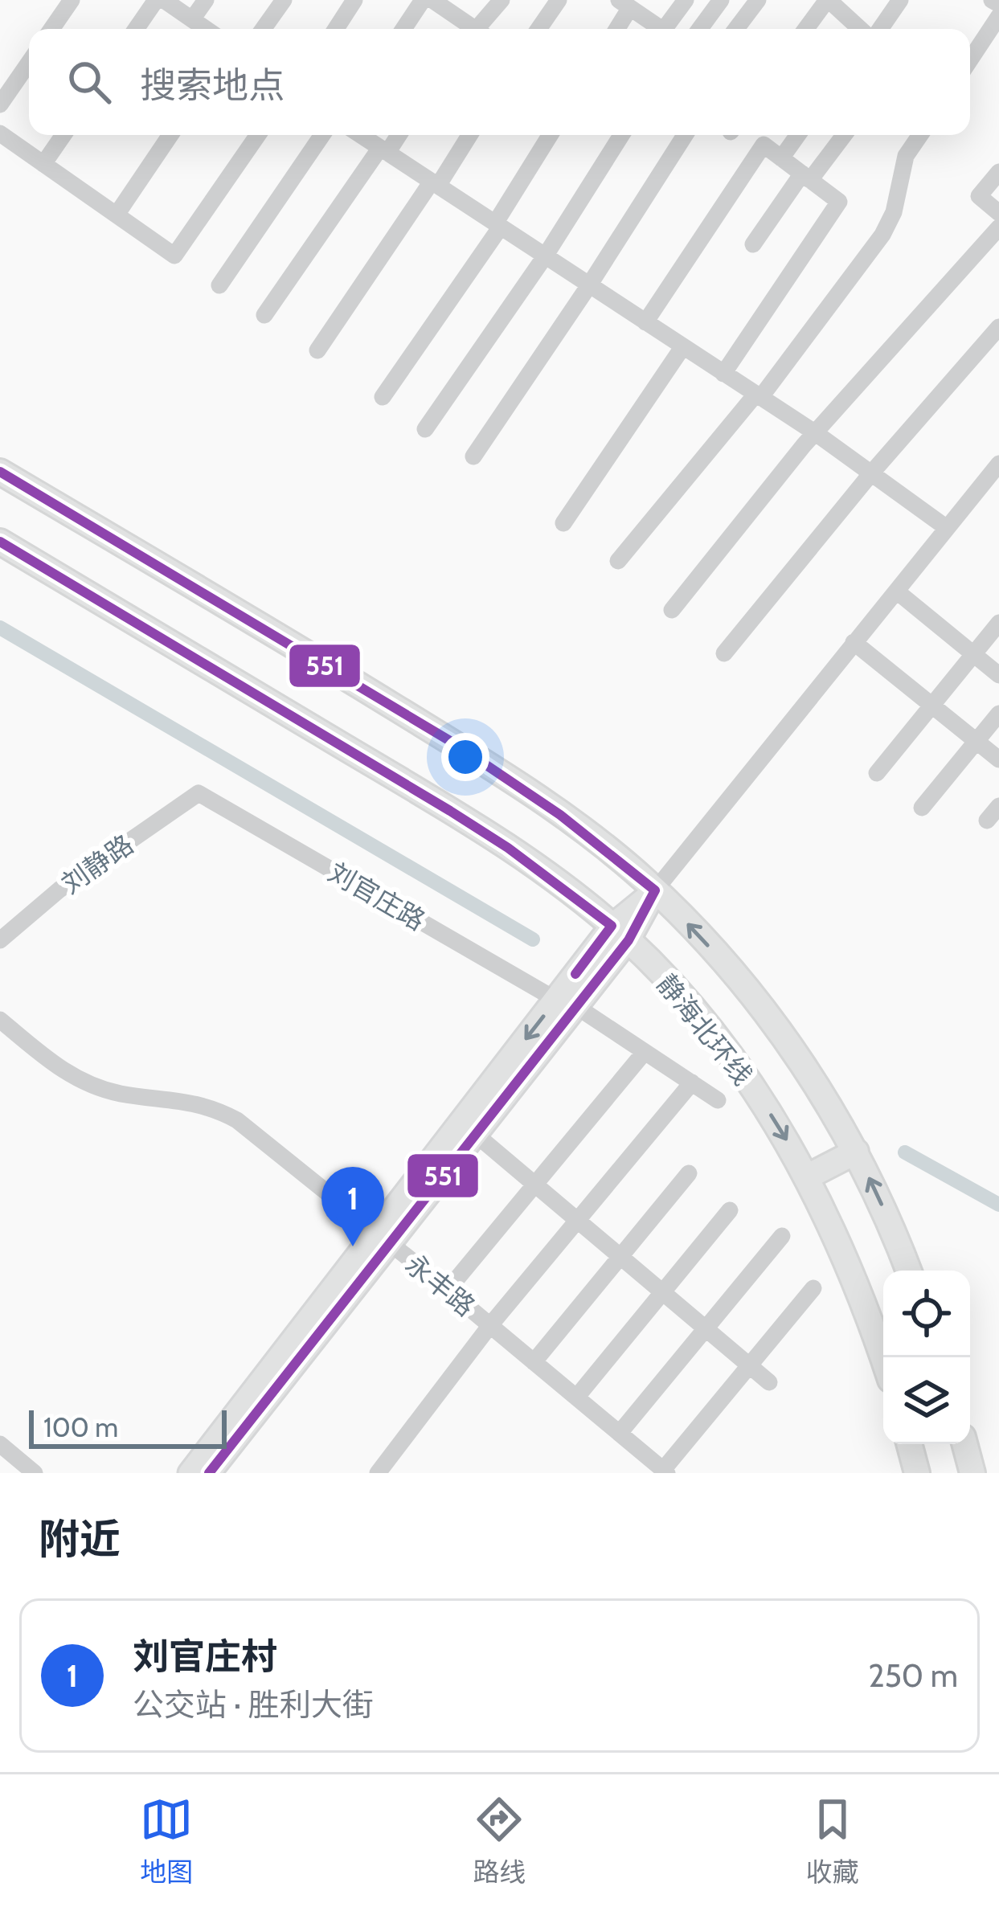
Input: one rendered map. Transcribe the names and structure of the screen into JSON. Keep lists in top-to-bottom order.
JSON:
{
  "streets": {
    "highway": ["静海北环线"],
    "street": ["刘静路", "刘官庄路", "永丰路"]
  },
  "crossings": [
    ["刘静路", "刘官庄路"]
  ],
  "lines": ["transit line 551"],
  "scale_bar": "100 m",
  "page": {
    "search": "搜索地点",
    "pins": "1",
    "scale": "100 m",
    "heading": "附近",
    "list": [
      {
        "mark": "1",
        "name": "刘官庄村",
        "note": "公交站 · 胜利大街",
        "value": "250 m"
      }
    ],
    "nav": ["地图", "路线", "收藏"]
  }
}
